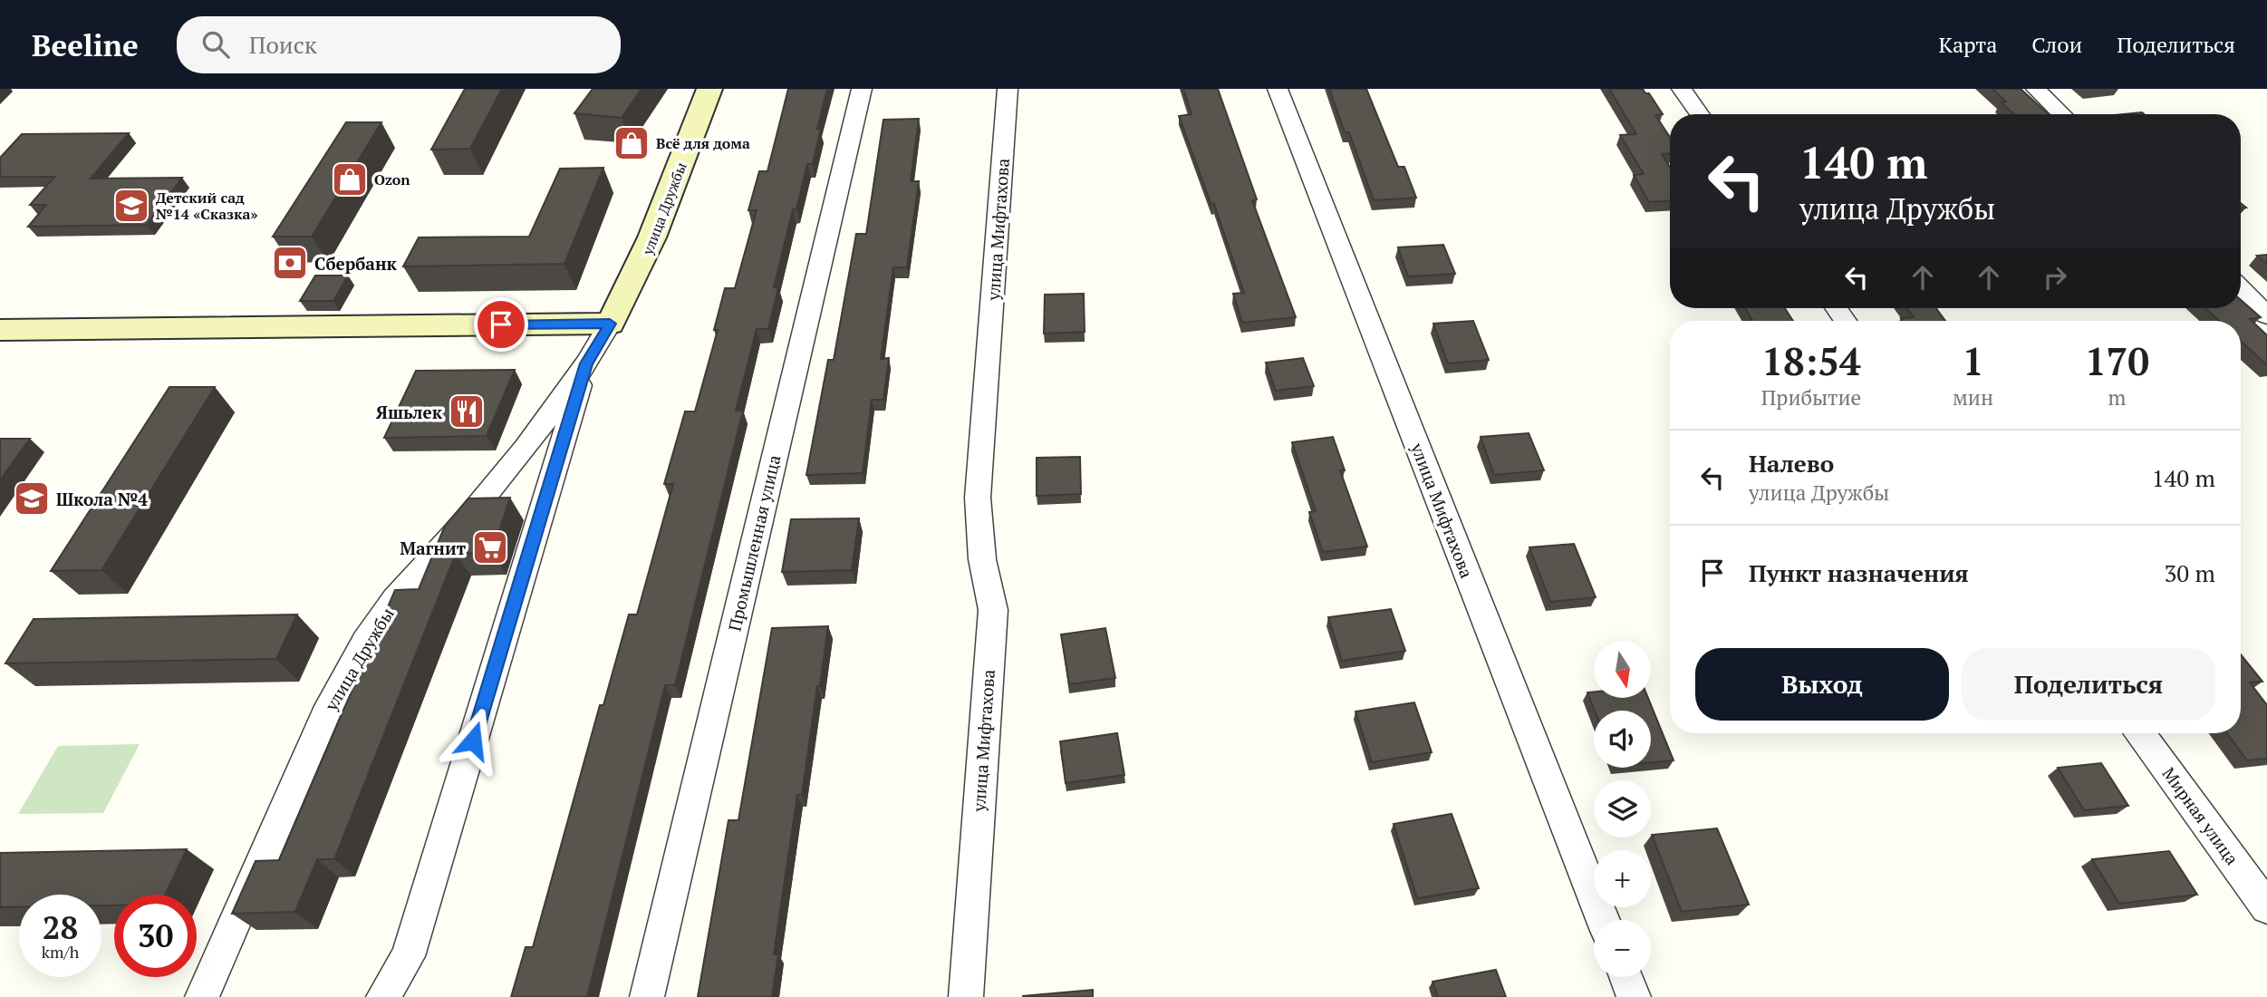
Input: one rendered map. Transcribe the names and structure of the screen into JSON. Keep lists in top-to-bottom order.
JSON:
{
  "streets": {
    "street": [
      "улица Дружбы",
      "улица Мифтахова",
      "Промышленная улица",
      "Мирная улица"
    ]
  },
  "places": {
    "shop": ["Всё для дома", "Ozon"],
    "school or university": ["Детский сад №14 «Сказка»", "Школа №4"],
    "bank": ["Сбербанк"],
    "restaurant": ["Яшьлек"],
    "supermarket": ["Магнит"]
  },
  "north": "bottom",
  "page": {
    "header": "Beeline",
    "search": "Поиск",
    "nav": ["Карта", "Слои", "Поделиться"],
    "turn": ["140 m", "улица Дружбы"],
    "eta": [
      "18:54",
      "Прибытие",
      "1",
      "мин",
      "170",
      "m"
    ],
    "list": [
      {
        "name": "Налево",
        "note": "улица Дружбы",
        "value": "140 m"
      },
      {
        "name": "Пункт назначения",
        "value": "30 m"
      }
    ],
    "buttons": ["Выход", "Поделиться"],
    "map_buttons": ["+", "−"],
    "speed": "28 km/h",
    "limit": "30"
  }
}
